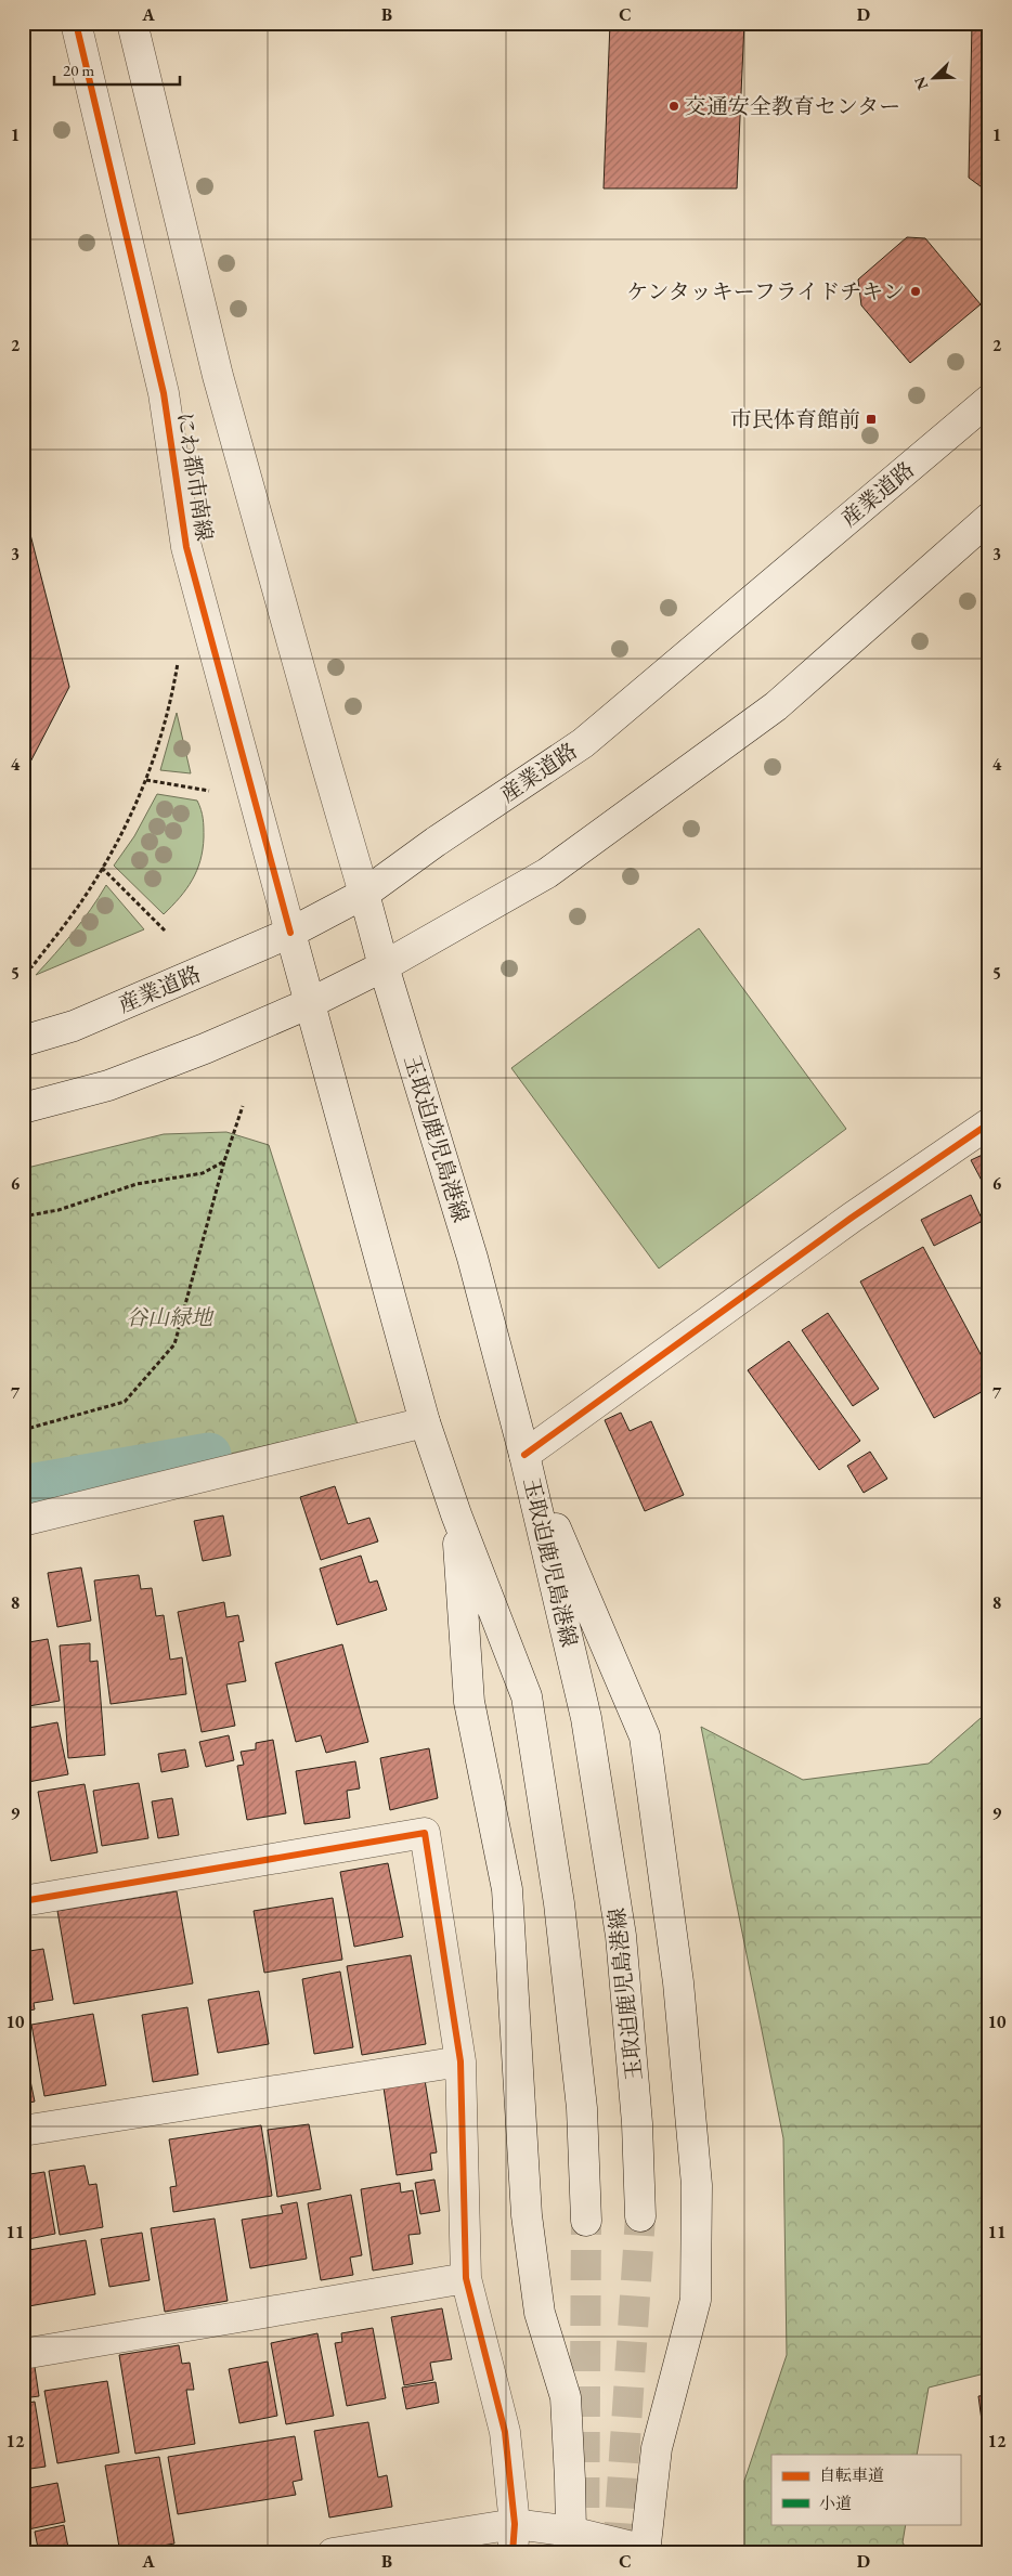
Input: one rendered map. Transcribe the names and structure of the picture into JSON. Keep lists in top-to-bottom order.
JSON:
{
  "streets": {
    "main road": ["にわ都市南線", "産業道路", "玉取迫鹿児島港線"]
  },
  "crossings": [
    ["にわ都市南線", "産業道路"],
    ["にわ都市南線", "玉取迫鹿児島港線"],
    ["産業道路", "玉取迫鹿児島港線"]
  ],
  "parks": ["谷山緑地"],
  "places": {
    "other": ["交通安全教育センター", "ケンタッキーフライドチキン"],
    "transit": ["市民体育館前"]
  },
  "legend": ["自転車道", "小道"],
  "scale_bar": "20 m",
  "north": "bottom left",
  "grid": {
    "columns": [
      "A",
      "B",
      "C",
      "D"
    ],
    "rows": [
      "1",
      "2",
      "3",
      "4",
      "5",
      "6",
      "7",
      "8",
      "9",
      "10",
      "11",
      "12"
    ]
  }
}
